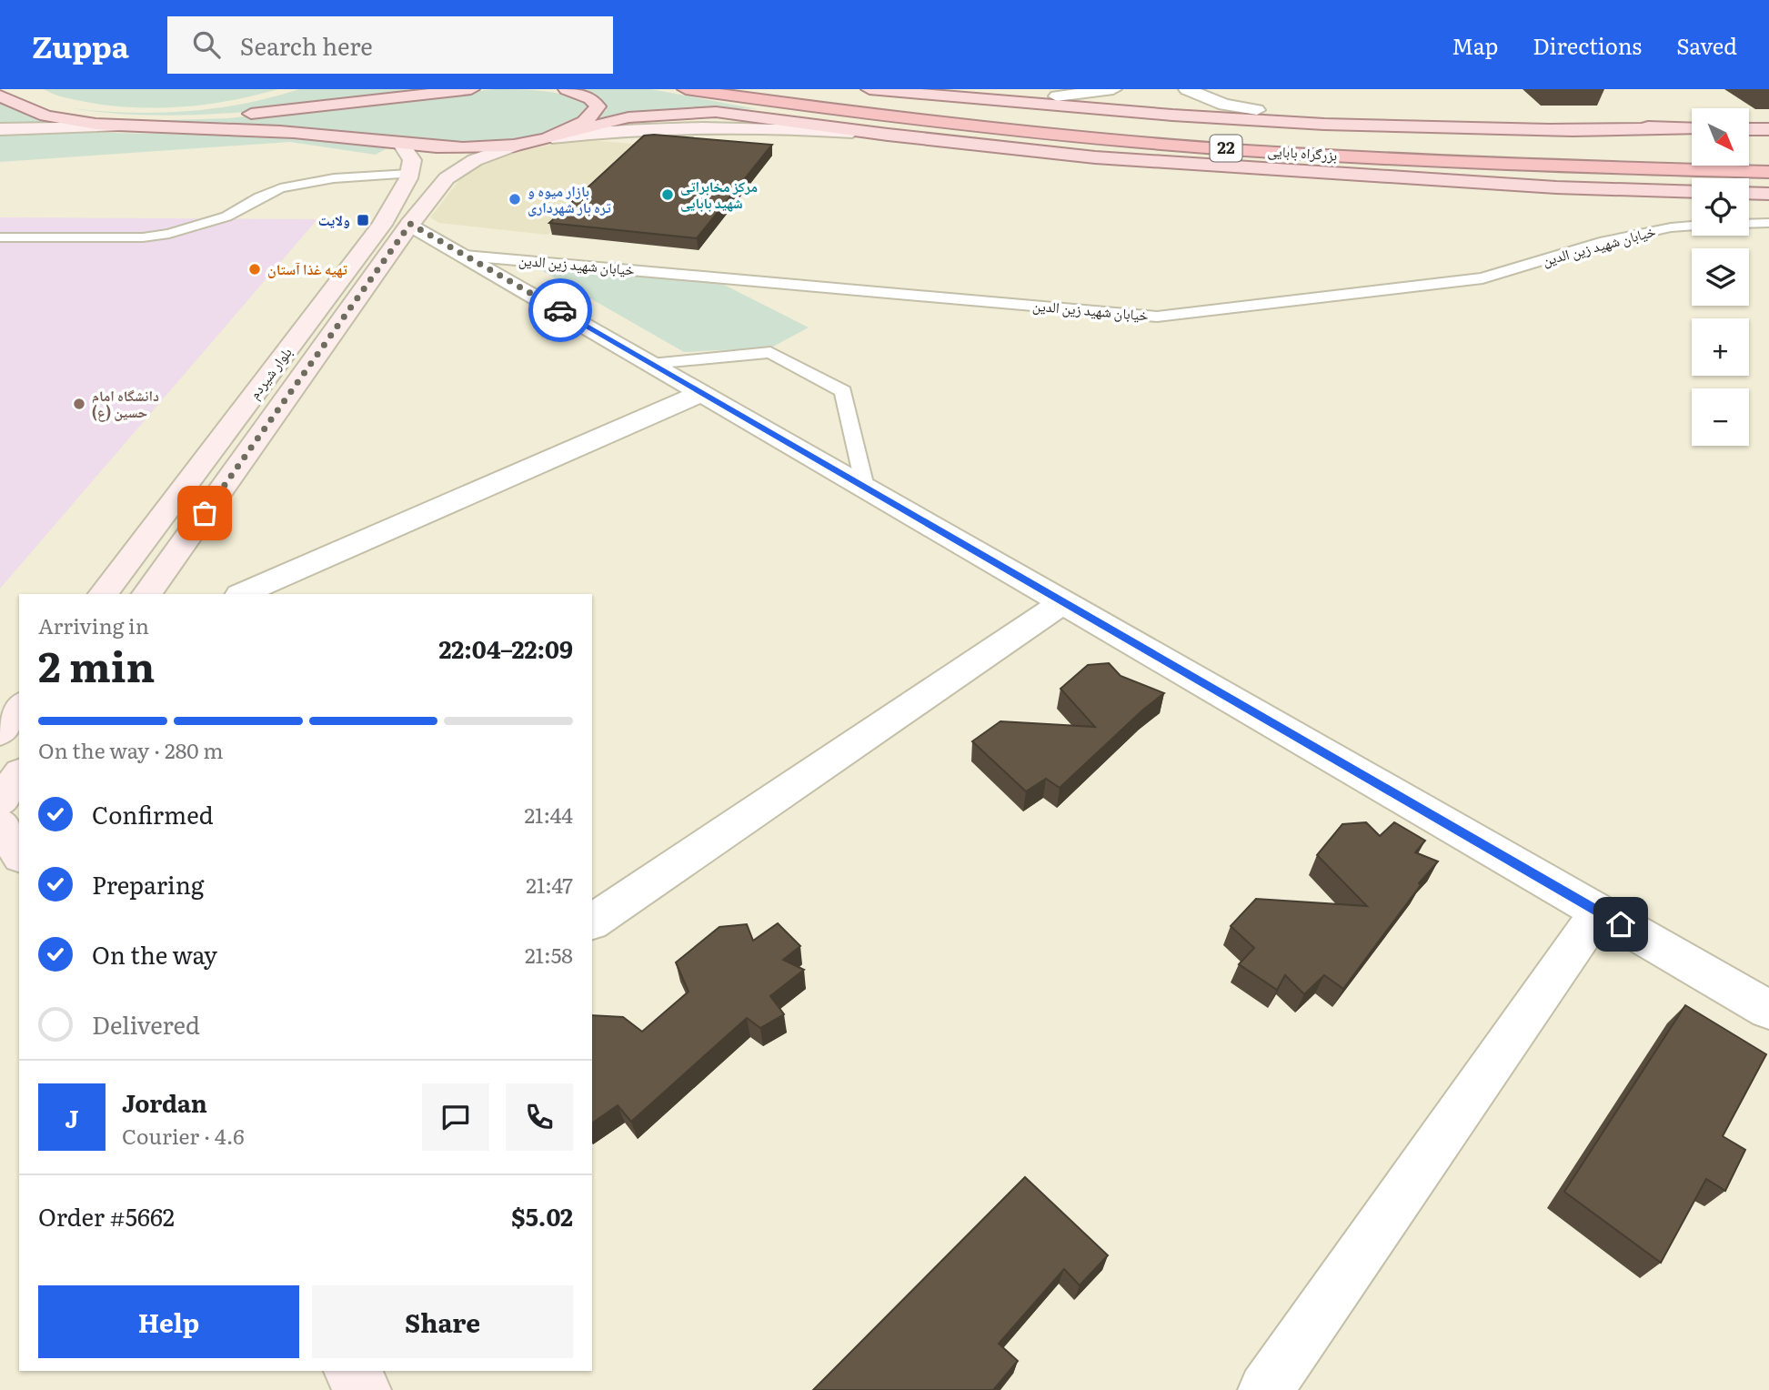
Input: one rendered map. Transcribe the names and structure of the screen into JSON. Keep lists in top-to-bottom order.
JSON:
{
  "streets": {
    "highway": ["22", "بزرگراه بابایی"],
    "main road": ["بلوار شیردم"],
    "lane": ["خیابان شهید زین الدین"]
  },
  "places": {
    "other": [
      "مرکز مخابراتی شهید بابایی",
      "بازار میوه و تره بار شهرداری",
      "تهیه غذا آستان",
      "دانشگاه امام حسین (ع)"
    ],
    "transit": ["ولایت"]
  },
  "north": "bottom right",
  "page": {
    "header": "Zuppa",
    "search": "Search here",
    "nav": ["Map", "Directions", "Saved"],
    "map_buttons": ["+", "−"],
    "heading": ["2 min", "Arriving in", "22:04–22:09"],
    "panel": [
      "Jordan",
      "Courier · 4.6",
      "Order #5662",
      "$5.02"
    ],
    "bar": "On the way · 280 m",
    "list": [
      ["Confirmed", "21:44"],
      ["Preparing", "21:47"],
      ["On the way", "21:58"],
      "Delivered"
    ],
    "round": "J",
    "buttons": ["Help", "Share"]
  }
}
